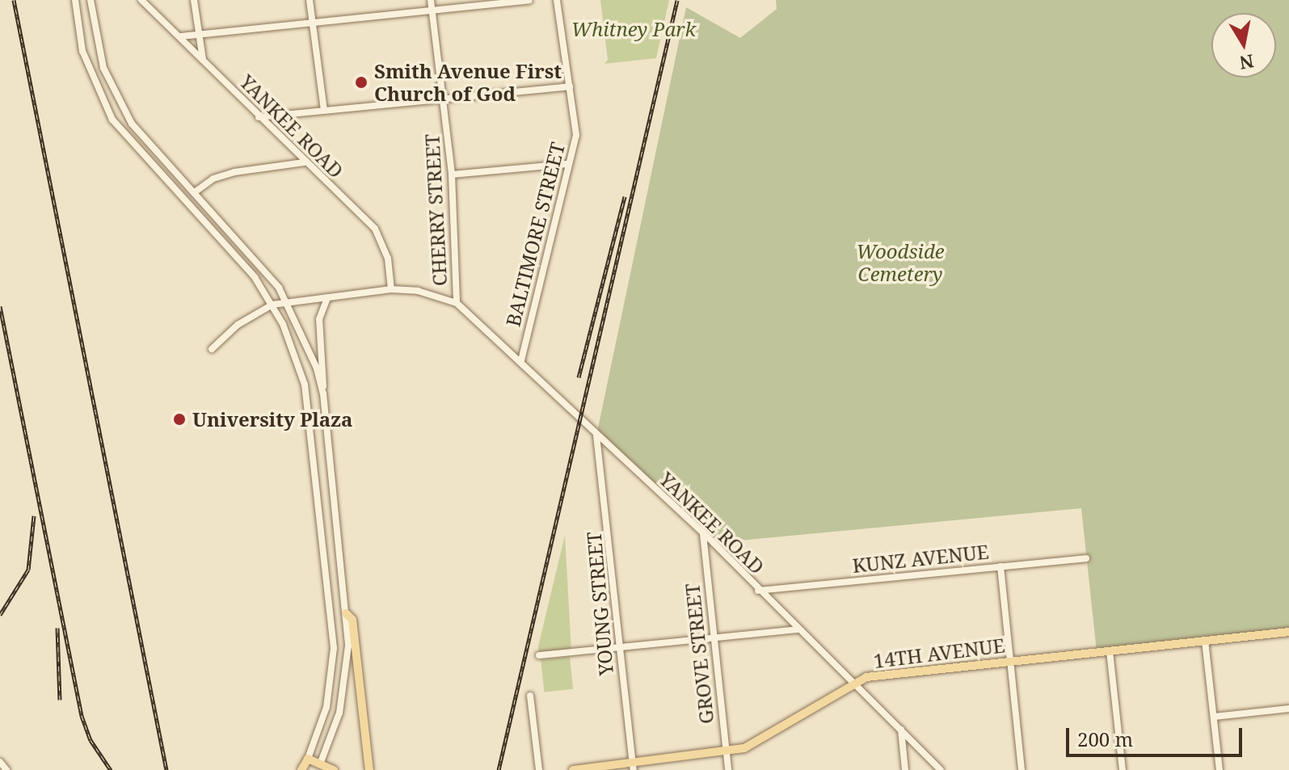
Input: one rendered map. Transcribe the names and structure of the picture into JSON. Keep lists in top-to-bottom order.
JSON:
{
  "streets": {
    "main road": ["14TH AVENUE"],
    "street": [
      "YANKEE ROAD",
      "CHERRY STREET",
      "BALTIMORE STREET",
      "KUNZ AVENUE",
      "YOUNG STREET",
      "GROVE STREET"
    ]
  },
  "crossings": [
    ["YANKEE ROAD", "CHERRY STREET"],
    ["YANKEE ROAD", "BALTIMORE STREET"],
    ["YANKEE ROAD", "KUNZ AVENUE"],
    ["YANKEE ROAD", "YOUNG STREET"],
    ["YANKEE ROAD", "14TH AVENUE"],
    ["YANKEE ROAD", "GROVE STREET"],
    ["YOUNG STREET", "14TH AVENUE"],
    ["14TH AVENUE", "GROVE STREET"]
  ],
  "parks": ["Whitney Park", "Woodside Cemetery"],
  "places": ["Smith Avenue First Church of God", "University Plaza"],
  "scale_bar": "200 m",
  "north": "bottom"
}
